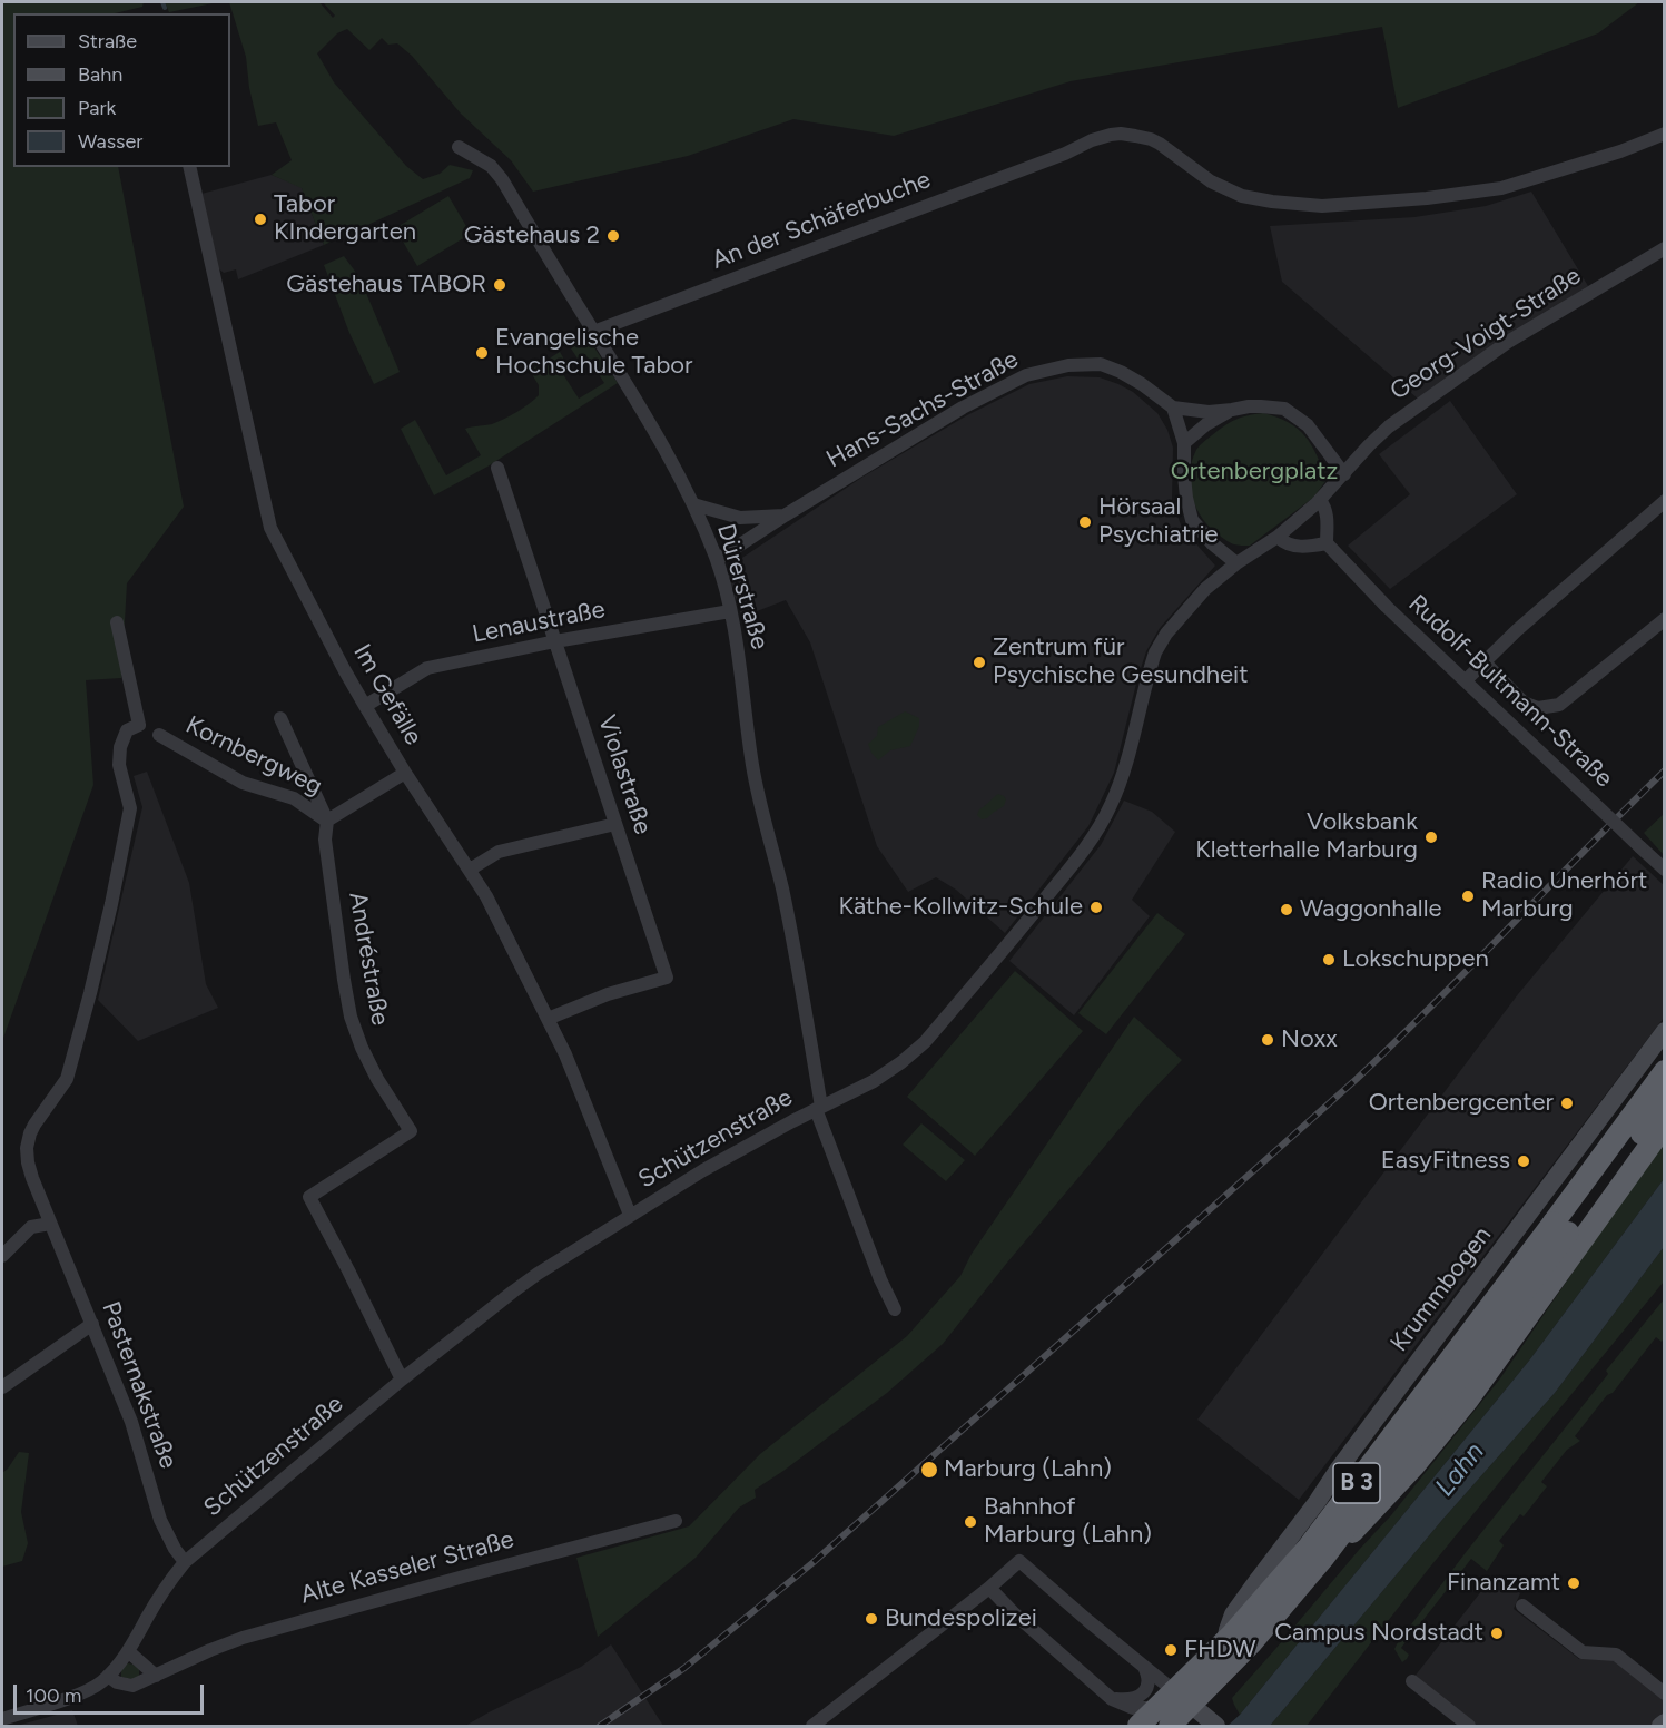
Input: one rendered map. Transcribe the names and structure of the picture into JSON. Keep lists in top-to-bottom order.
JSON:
{
  "streets": {
    "highway": ["B 3"],
    "main road": ["Krummbogen"],
    "street": [
      "An der Schäferbuche",
      "Georg-Voigt-Straße",
      "Hans-Sachs-Straße",
      "Dürerstraße",
      "Lenaustraße",
      "Rudolf-Bultmann-Straße",
      "Im Gefälle",
      "Kornbergweg",
      "Violastraße",
      "Andréstraße",
      "Schützenstraße",
      "Pasternakstraße",
      "Alte Kasseler Straße"
    ]
  },
  "crossings": [
    ["An der Schäferbuche", "Dürerstraße"],
    ["Georg-Voigt-Straße", "Schützenstraße"],
    ["Hans-Sachs-Straße", "Dürerstraße"],
    ["Dürerstraße", "Lenaustraße"],
    ["Dürerstraße", "Schützenstraße"],
    ["Lenaustraße", "Im Gefälle"],
    ["Lenaustraße", "Violastraße"],
    ["Im Gefälle", "Violastraße"],
    ["Im Gefälle", "Schützenstraße"],
    ["Kornbergweg", "Andréstraße"],
    ["Andréstraße", "Schützenstraße"],
    ["Schützenstraße", "Pasternakstraße"],
    ["Schützenstraße", "Alte Kasseler Straße"],
    ["Krummbogen", "B 3"]
  ],
  "water": ["Lahn"],
  "parks": ["Ortenbergplatz"],
  "places": [
    "Tabor KIndergarten",
    "Gästehaus 2",
    "Gästehaus TABOR",
    "Evangelische Hochschule Tabor",
    "Hörsaal Psychiatrie",
    "Zentrum für Psychische Gesundheit",
    "Volksbank Kletterhalle Marburg",
    "Radio Unerhört Marburg",
    "Käthe-Kollwitz-Schule",
    "Waggonhalle",
    "Lokschuppen",
    "Noxx",
    "Ortenbergcenter",
    "EasyFitness",
    "Marburg (Lahn)",
    "Bahnhof Marburg (Lahn)",
    "Finanzamt",
    "Bundespolizei",
    "Campus Nordstadt",
    "FHDW"
  ],
  "legend": [
    "Straße",
    "Bahn",
    "Park",
    "Wasser"
  ],
  "scale_bar": "100 m"
}
